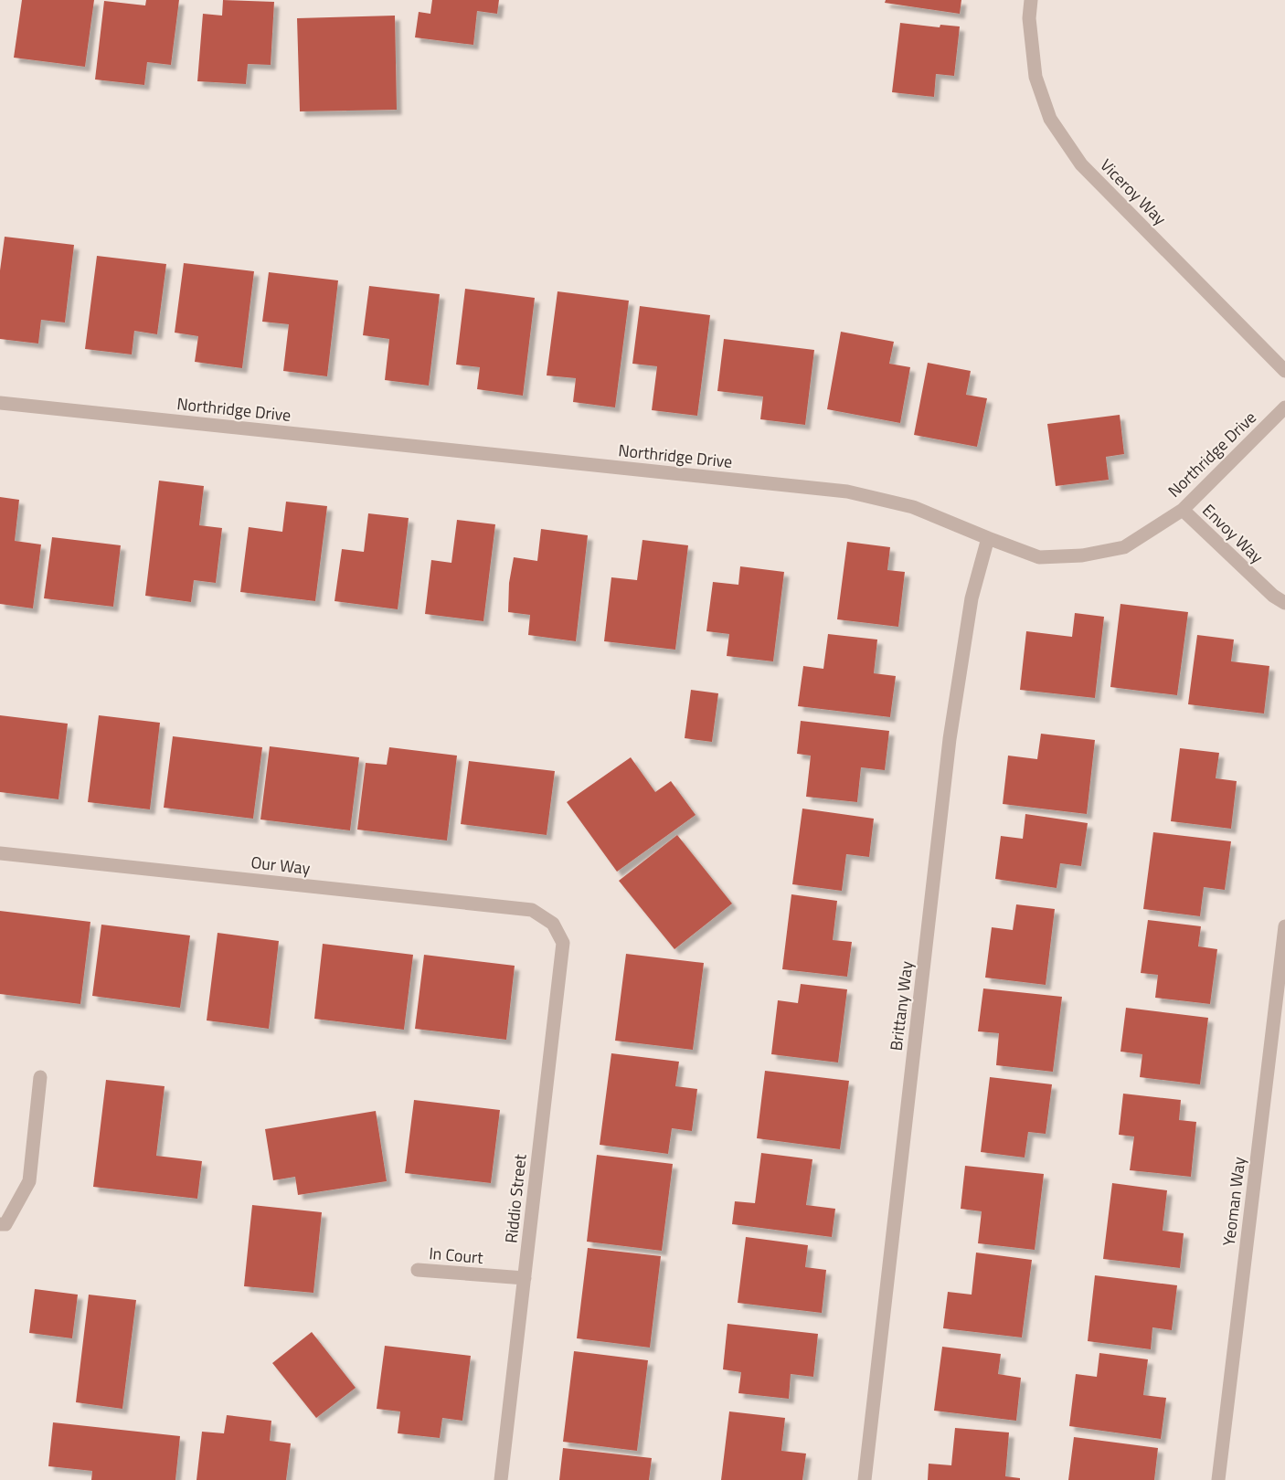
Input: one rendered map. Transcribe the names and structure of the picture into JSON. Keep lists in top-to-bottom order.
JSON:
{
  "streets": {
    "street": [
      "Viceroy Way",
      "Northridge Drive",
      "Envoy Way",
      "Our Way",
      "Brittany Way",
      "Riddio Street",
      "Yeoman Way",
      "In Court"
    ]
  },
  "crossings": [
    ["Northridge Drive", "Envoy Way"],
    ["Northridge Drive", "Brittany Way"],
    ["Our Way", "Riddio Street"],
    ["Riddio Street", "In Court"]
  ]
}
